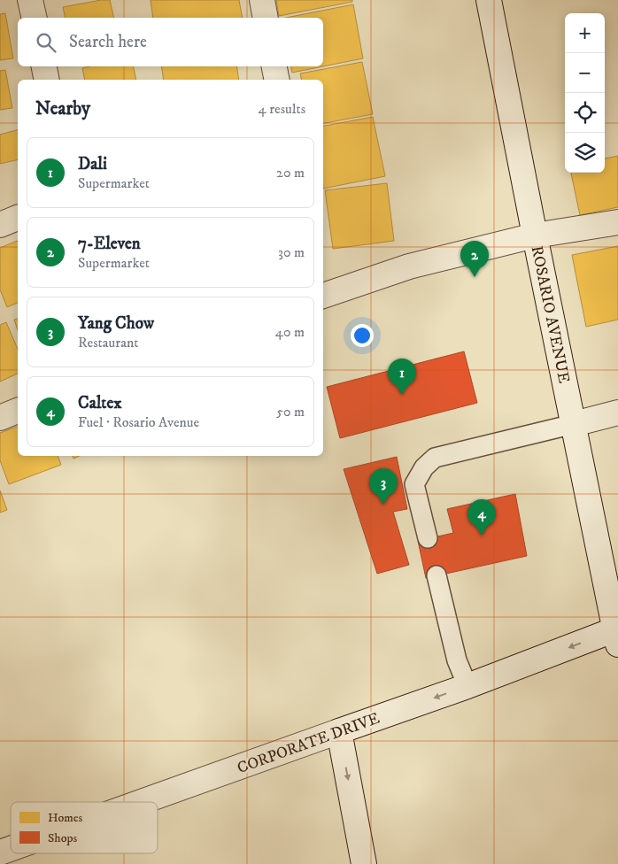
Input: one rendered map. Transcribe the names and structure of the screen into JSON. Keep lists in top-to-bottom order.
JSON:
{
  "streets": {
    "main road": ["ROSARIO AVENUE", "CORPORATE DRIVE"]
  },
  "crossings": [
    ["ROSARIO AVENUE", "CORPORATE DRIVE"]
  ],
  "one_way": ["CORPORATE DRIVE"],
  "legend": ["Homes", "Shops"],
  "page": {
    "map_buttons": ["+", "−"],
    "search": "Search here",
    "heading": ["Nearby", "4 results"],
    "list": [
      {
        "mark": "1",
        "name": "Dali",
        "note": "Supermarket",
        "value": "20 m"
      },
      {
        "mark": "2",
        "name": "7-Eleven",
        "note": "Supermarket",
        "value": "30 m"
      },
      {
        "mark": "3",
        "name": "Yang Chow",
        "note": "Restaurant",
        "value": "40 m"
      },
      {
        "mark": "4",
        "name": "Caltex",
        "note": "Fuel · Rosario Avenue",
        "value": "50 m"
      }
    ],
    "pins": [
      "2",
      "1",
      "3",
      "4"
    ]
  }
}
